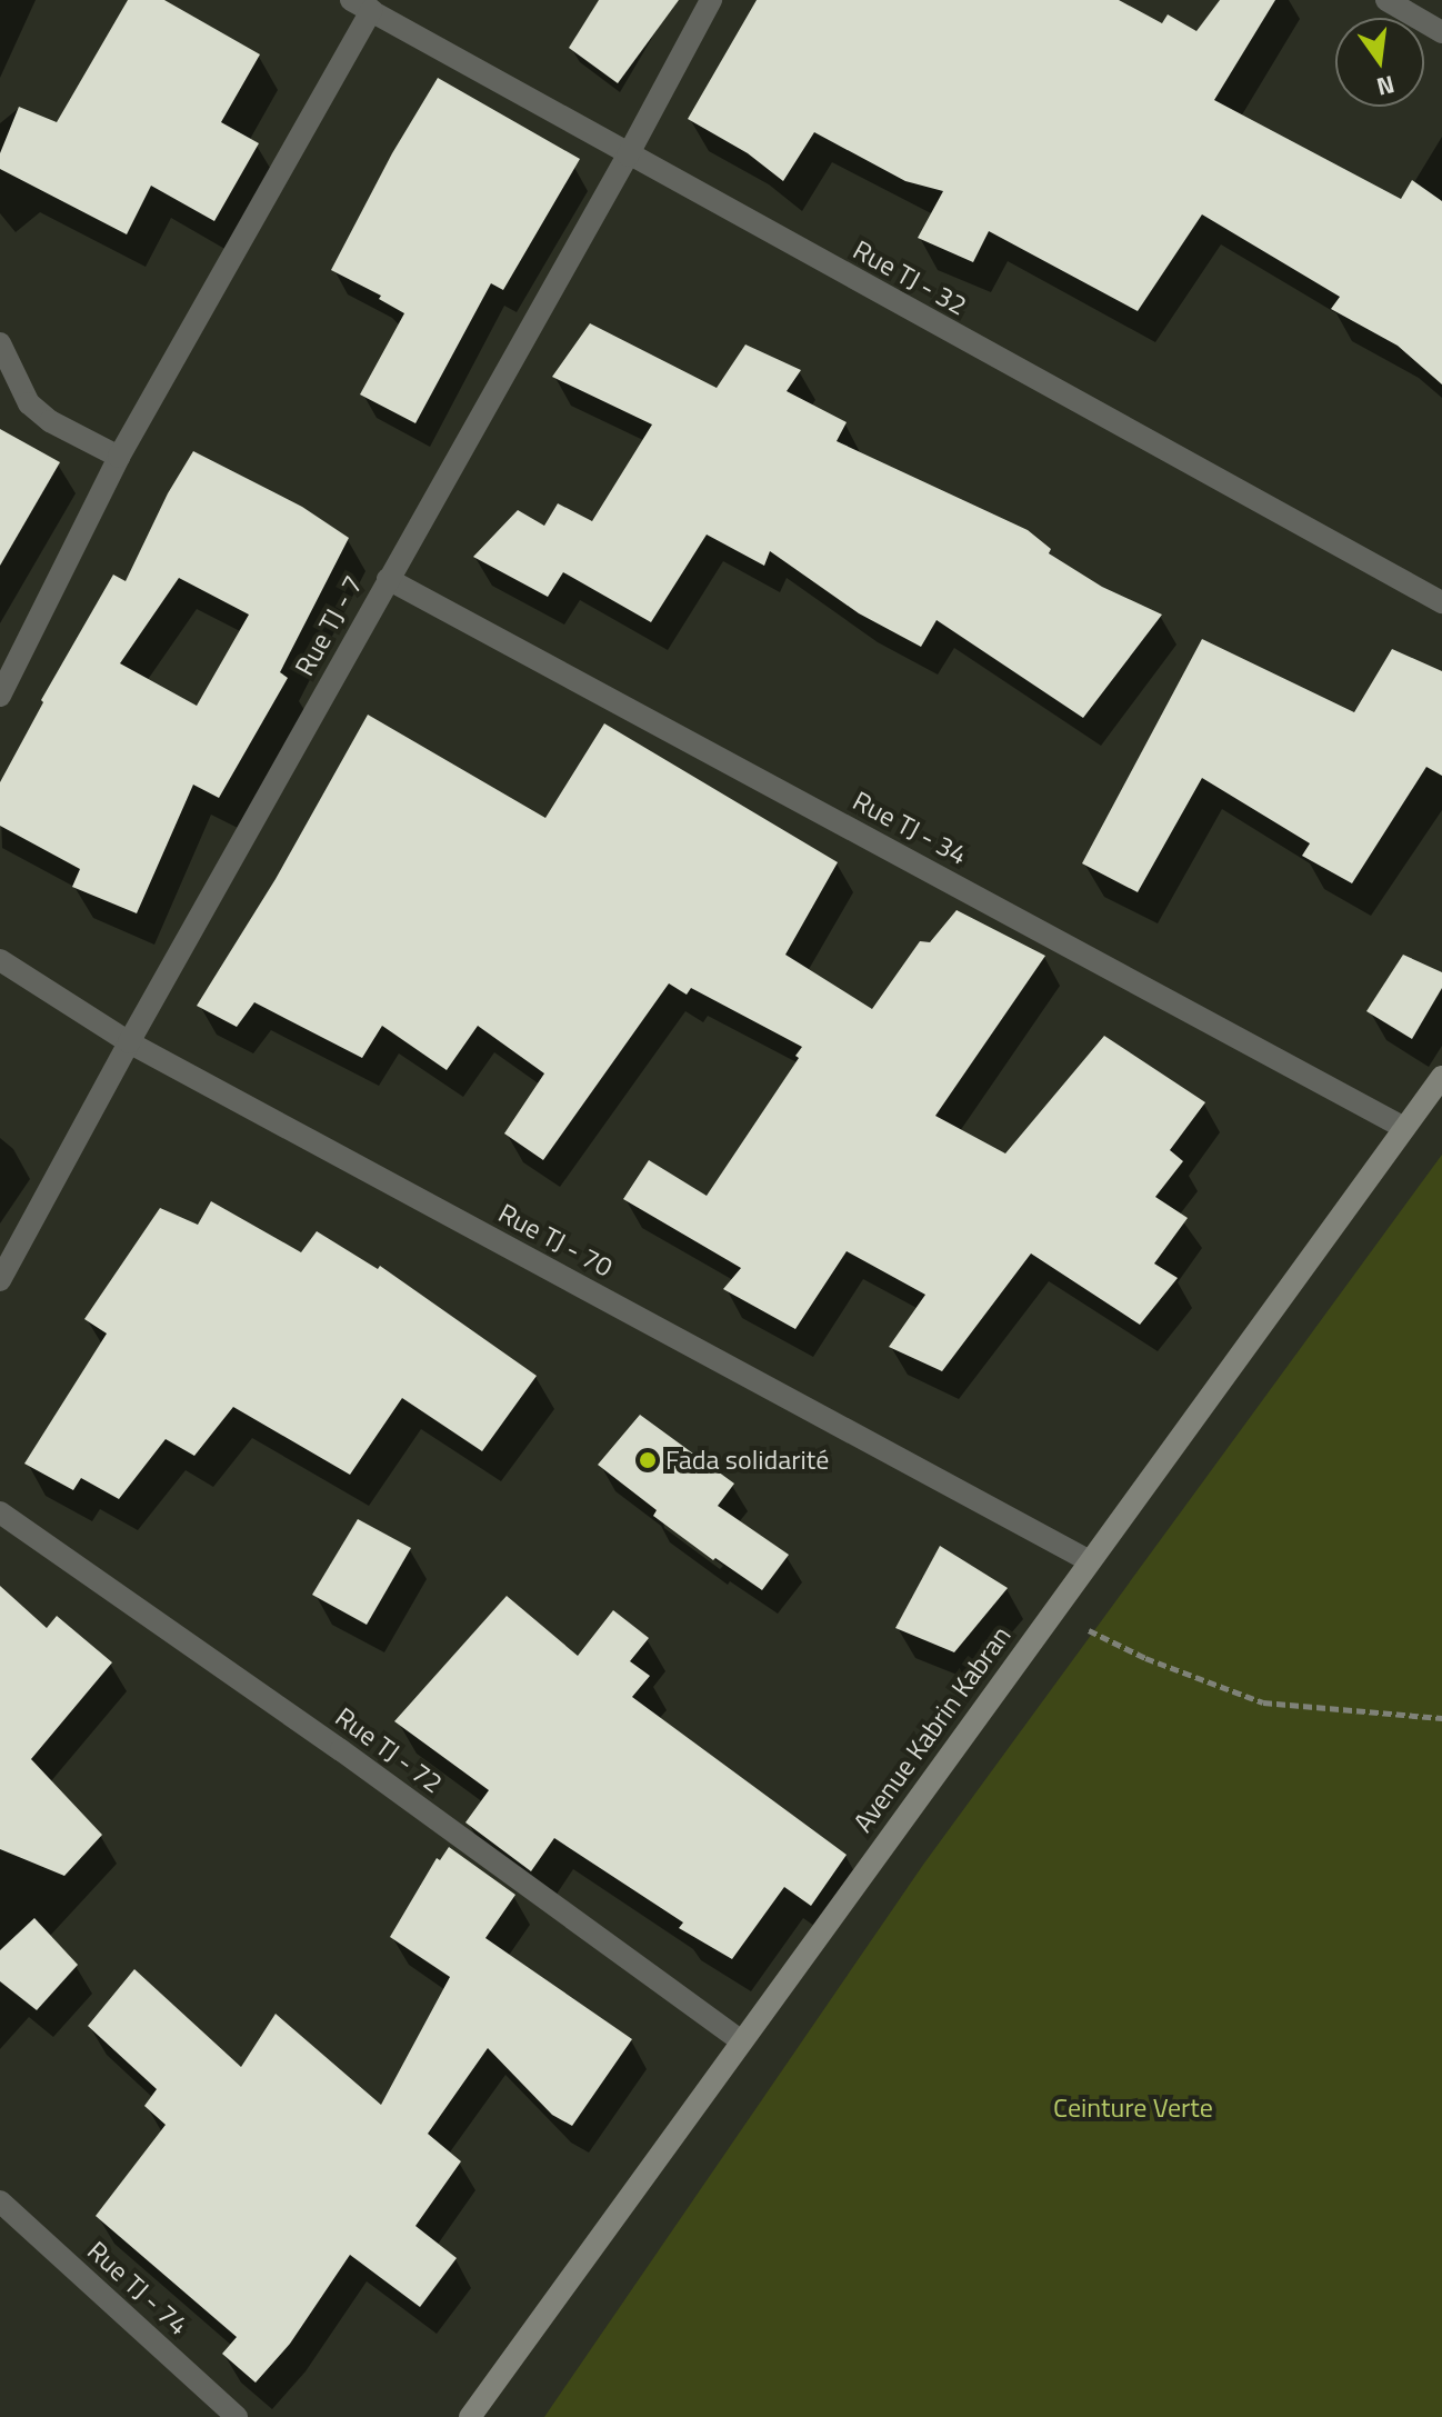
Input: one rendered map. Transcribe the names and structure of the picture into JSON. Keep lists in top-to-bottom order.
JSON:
{
  "streets": {
    "street": [
      "Rue TJ - 32",
      "Rue TJ - 7",
      "Rue TJ - 34",
      "Rue TJ - 70",
      "Avenue Kabrin Kabran",
      "Rue TJ - 72",
      "Rue TJ - 74"
    ]
  },
  "crossings": [
    ["Rue TJ - 32", "Rue TJ - 7"],
    ["Rue TJ - 7", "Rue TJ - 34"],
    ["Rue TJ - 7", "Rue TJ - 70"],
    ["Rue TJ - 34", "Avenue Kabrin Kabran"],
    ["Rue TJ - 70", "Avenue Kabrin Kabran"],
    ["Avenue Kabrin Kabran", "Rue TJ - 72"]
  ],
  "parks": ["Ceinture Verte"],
  "places": ["Fada solidarité"],
  "north": "bottom"
}
